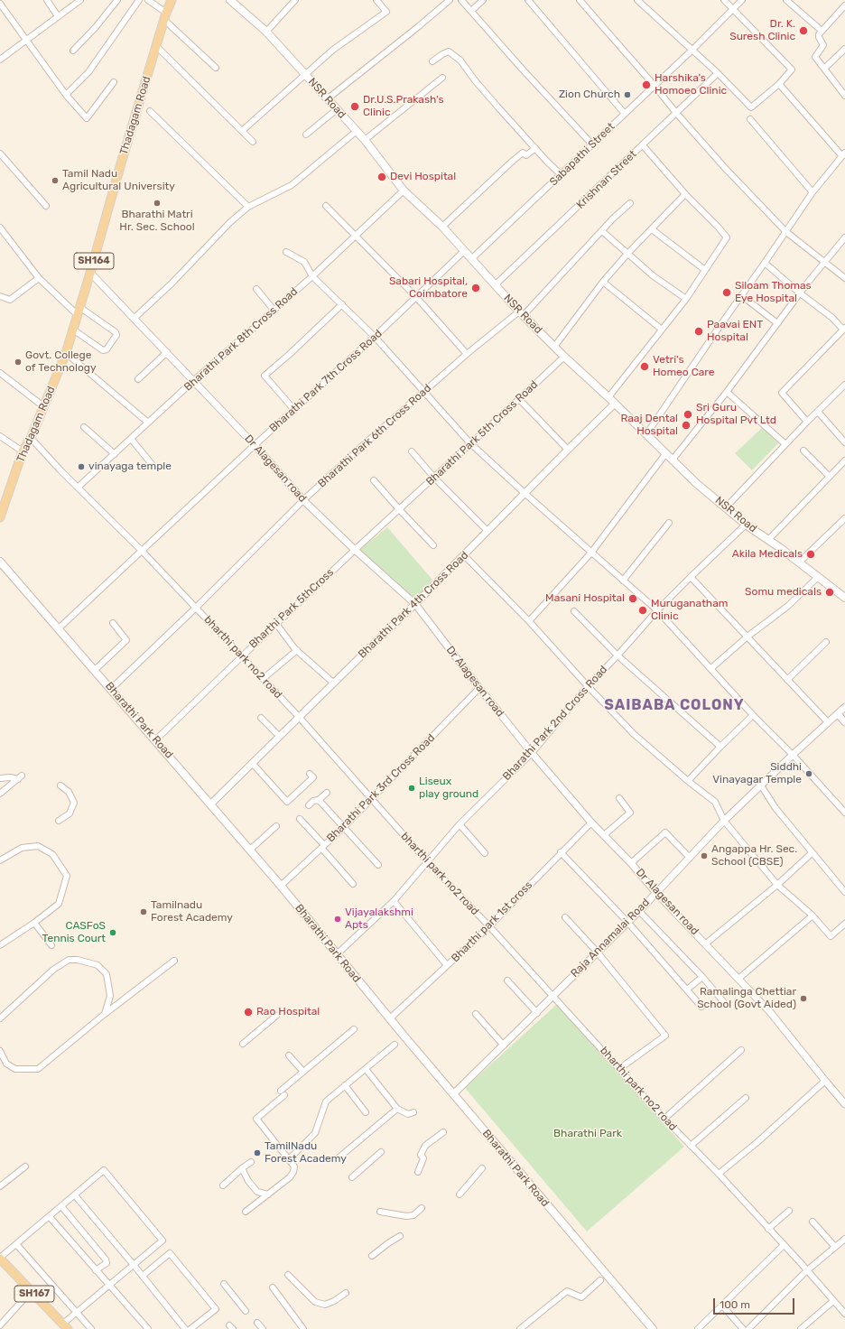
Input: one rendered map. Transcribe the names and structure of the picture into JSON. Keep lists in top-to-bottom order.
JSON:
{
  "streets": {
    "main road": [
      "NSR Road",
      "Thadagam Road",
      "SH164",
      "Bharathi Park Road",
      "SH167"
    ],
    "street": [
      "Sabapathi Street",
      "Krishnan Street",
      "Bharathi Park 8th Cross Road",
      "Bharathi Park 7th Cross Road",
      "Bharathi Park 5th Cross Road",
      "Bharathi Park 6th Cross Road",
      "Dr Alagesan road",
      "Bharathi Park 4th Cross Road",
      "Bharthi Park 5thCross",
      "bharthi park no2 road",
      "Bharathi Park 2nd Cross Road",
      "Bharathi Park 3rd Cross Road",
      "Bharthi park 1st cross",
      "Raja Annamalai Road"
    ]
  },
  "crossings": [
    ["NSR Road", "Sabapathi Street"],
    ["NSR Road", "Krishnan Street"],
    ["NSR Road", "Bharathi Park 8th Cross Road"],
    ["NSR Road", "Bharathi Park 7th Cross Road"],
    ["NSR Road", "Bharathi Park 5th Cross Road"],
    ["NSR Road", "Bharathi Park 6th Cross Road"],
    ["NSR Road", "Bharathi Park 4th Cross Road"],
    ["NSR Road", "Bharathi Park 2nd Cross Road"],
    ["Thadagam Road", "Dr Alagesan road"],
    ["Thadagam Road", "bharthi park no2 road"],
    ["Bharathi Park 8th Cross Road", "Dr Alagesan road"],
    ["Bharathi Park 8th Cross Road", "bharthi park no2 road"],
    ["Bharathi Park 7th Cross Road", "Dr Alagesan road"],
    ["Bharathi Park 7th Cross Road", "bharthi park no2 road"],
    ["Bharathi Park 7th Cross Road", "Bharathi Park Road"],
    ["Bharathi Park 5th Cross Road", "Bharthi Park 5thCross"],
    ["Bharathi Park 6th Cross Road", "Dr Alagesan road"],
    ["Bharathi Park 6th Cross Road", "bharthi park no2 road"],
    ["Bharathi Park 6th Cross Road", "Bharathi Park Road"],
    ["Dr Alagesan road", "Bharathi Park 4th Cross Road"],
    ["Dr Alagesan road", "Bharthi Park 5thCross"],
    ["Dr Alagesan road", "Bharathi Park 2nd Cross Road"],
    ["Dr Alagesan road", "Bharathi Park 3rd Cross Road"],
    ["Dr Alagesan road", "Bharthi park 1st cross"],
    ["Dr Alagesan road", "Raja Annamalai Road"],
    ["Bharathi Park 4th Cross Road", "bharthi park no2 road"],
    ["Bharathi Park 4th Cross Road", "Bharathi Park Road"],
    ["Bharthi Park 5thCross", "bharthi park no2 road"],
    ["Bharthi Park 5thCross", "Bharathi Park Road"],
    ["bharthi park no2 road", "Bharathi Park 2nd Cross Road"],
    ["bharthi park no2 road", "Bharathi Park 3rd Cross Road"],
    ["bharthi park no2 road", "Bharthi park 1st cross"],
    ["bharthi park no2 road", "Raja Annamalai Road"],
    ["Bharathi Park Road", "Bharathi Park 2nd Cross Road"],
    ["Bharathi Park Road", "Bharathi Park 3rd Cross Road"],
    ["Bharathi Park Road", "Bharthi park 1st cross"],
    ["Bharathi Park Road", "Raja Annamalai Road"]
  ],
  "districts": ["SAIBABA COLONY"],
  "parks": ["Bharathi Park"],
  "places": [
    "Dr. K. Suresh Clinic",
    "Harshika's Homoeo Clinic",
    "Zion Church",
    "Dr.U.S.Prakash's Clinic",
    "Devi Hospital",
    "Tamil Nadu Agricultural University",
    "Bharathi Matri Hr. Sec. School",
    "Sabari Hospital, Coimbatore",
    "Siloam Thomas Eye Hospital",
    "Paavai ENT Hospital",
    "Govt. College of Technology",
    "Vetri's Homeo Care",
    "Sri Guru Hospital Pvt Ltd",
    "Raaj Dental Hospital",
    "vinayaga temple",
    "Akila Medicals",
    "Somu medicals",
    "Masani Hospital",
    "Muruganatham Clinic",
    "Siddhi Vinayagar Temple",
    "Liseux play ground",
    "Angappa Hr. Sec. School (CBSE)",
    "Tamilnadu Forest Academy",
    "Vijayalakshmi Apts",
    "CASFoS Tennis Court",
    "Ramalinga Chettiar School (Govt Aided)",
    "Rao Hospital",
    "TamilNadu Forest Academy"
  ],
  "scale_bar": "100 m"
}
